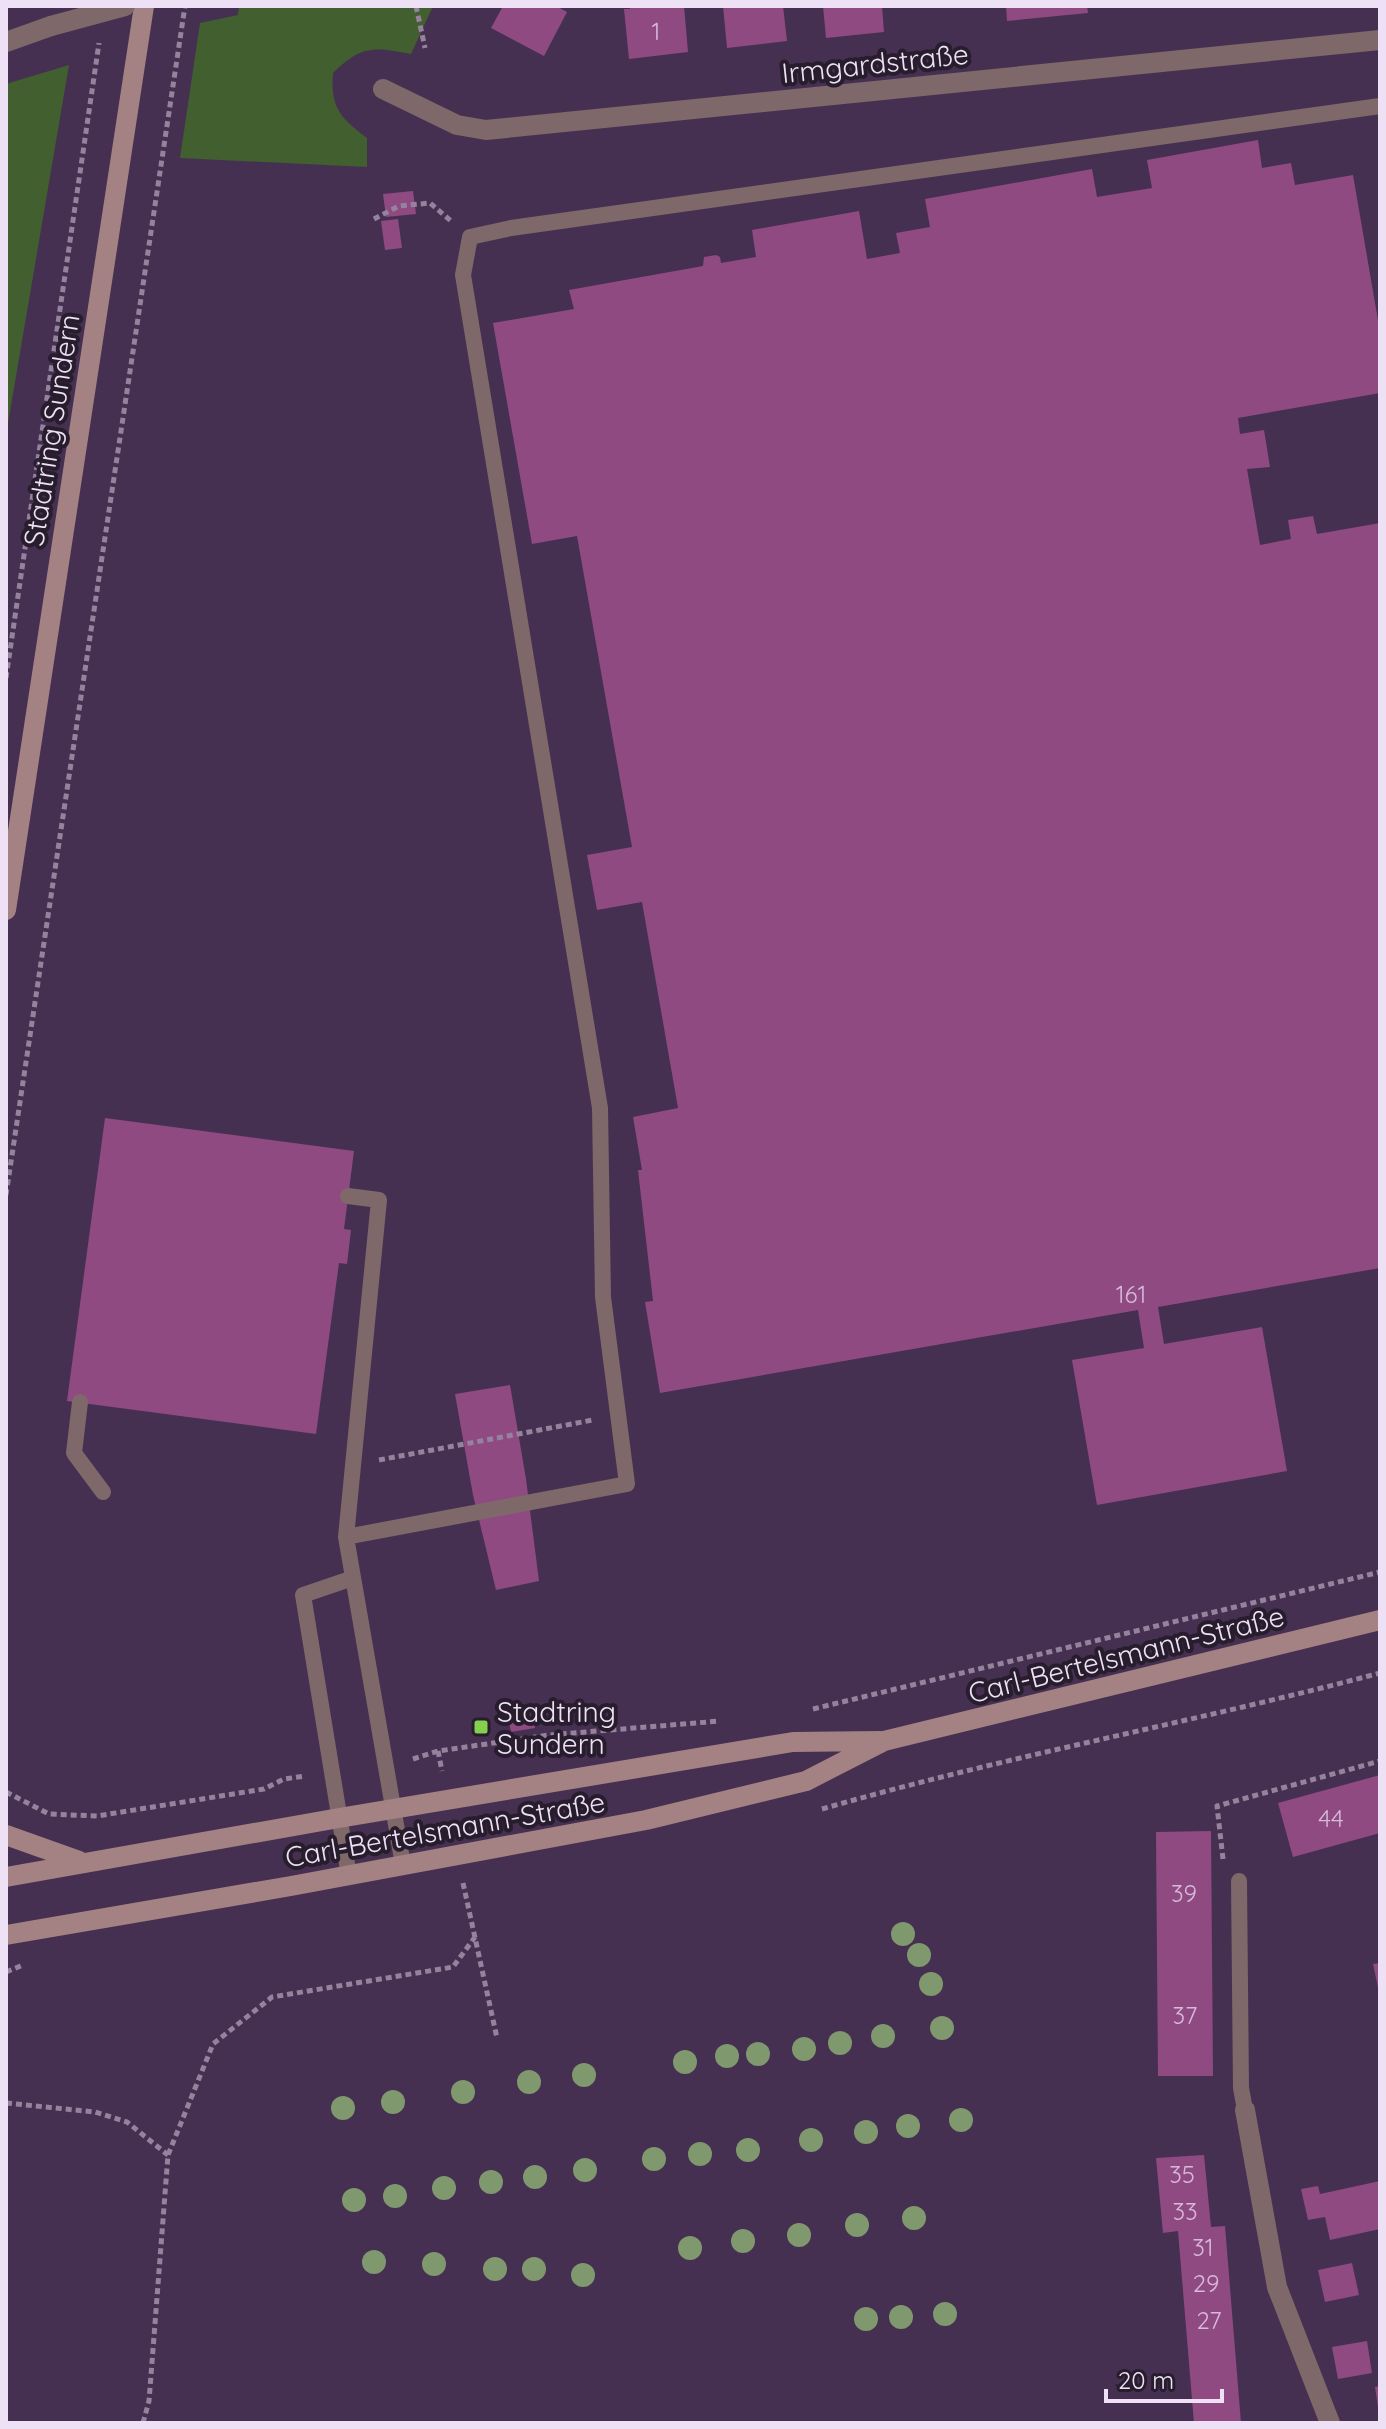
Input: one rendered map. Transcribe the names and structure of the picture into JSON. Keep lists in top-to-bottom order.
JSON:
{
  "streets": {
    "main road": ["Stadtring Sundern", "Carl-Bertelsmann-Straße"],
    "street": ["Irmgardstraße"]
  },
  "places": {
    "transit": ["Stadtring Sundern"]
  },
  "house_numbers": [
    "1",
    "161",
    "44",
    "39",
    "37",
    "35",
    "33",
    "31",
    "29",
    "27"
  ],
  "scale_bar": "20 m"
}
